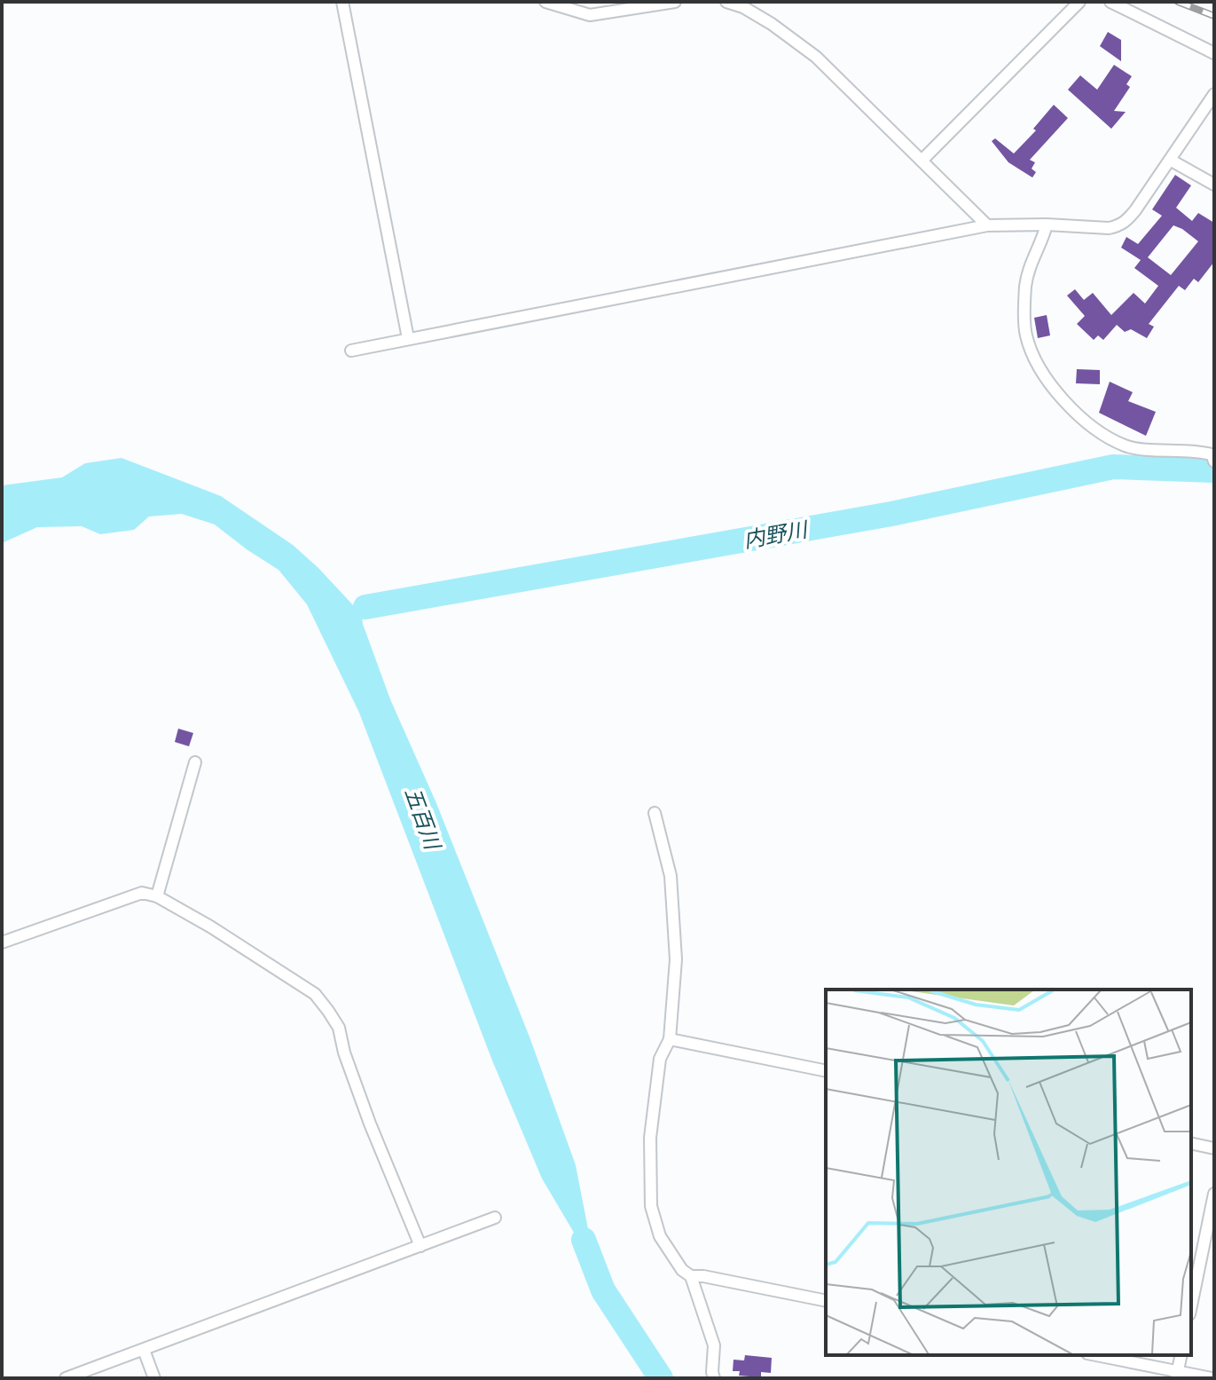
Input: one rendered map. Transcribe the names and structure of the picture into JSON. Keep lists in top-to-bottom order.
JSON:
{
  "water": ["内野川", "五百川"]
}
